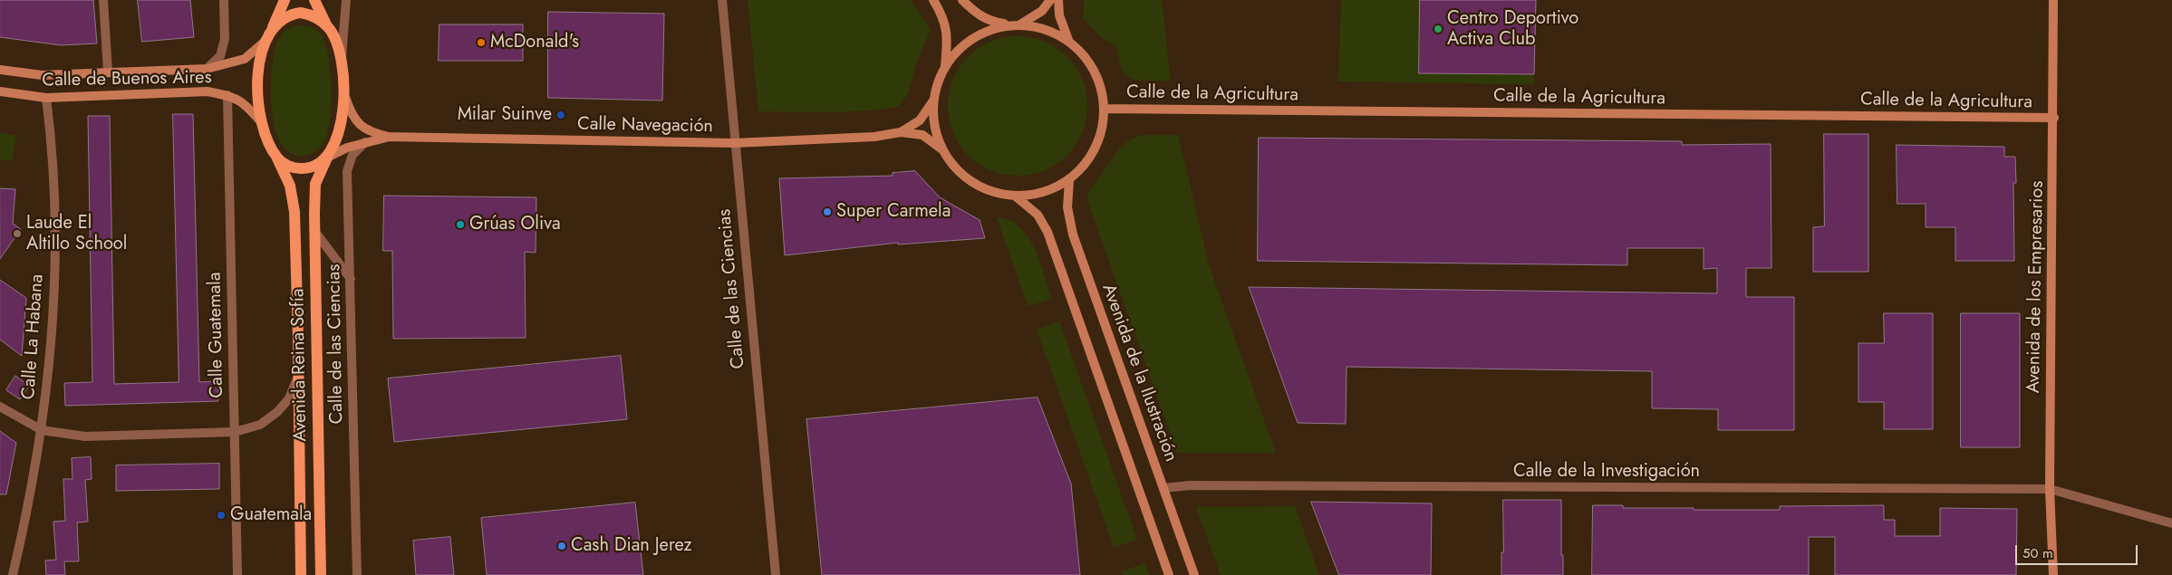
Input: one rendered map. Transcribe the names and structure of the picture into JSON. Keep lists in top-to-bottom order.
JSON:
{
  "streets": {
    "main road": ["Avenida Reina Sofía"],
    "street": [
      "Calle de Buenos Aires",
      "Calle de la Agricultura",
      "Calle Navegación",
      "Avenida de los Empresarios",
      "Calle de las Ciencias",
      "Calle Guatemala",
      "Calle La Habana",
      "Avenida de la Ilustración",
      "Calle de la Investigación"
    ]
  },
  "crossings": [
    ["Calle de Buenos Aires", "Calle Guatemala"],
    ["Calle de Buenos Aires", "Calle La Habana"],
    ["Calle de Buenos Aires", "Avenida Reina Sofía"],
    ["Calle de la Agricultura", "Avenida de los Empresarios"],
    ["Calle Navegación", "Calle de las Ciencias"],
    ["Avenida de los Empresarios", "Calle de la Investigación"],
    ["Avenida de la Ilustración", "Calle de la Investigación"]
  ],
  "places": [
    "Centro Deportivo Activa Club",
    "McDonald's",
    "Milar Suinve",
    "Super Carmela",
    "Grúas Oliva",
    "Laude El Altillo School",
    "Guatemala",
    "Cash Dian Jerez"
  ],
  "scale_bar": "50 m"
}
